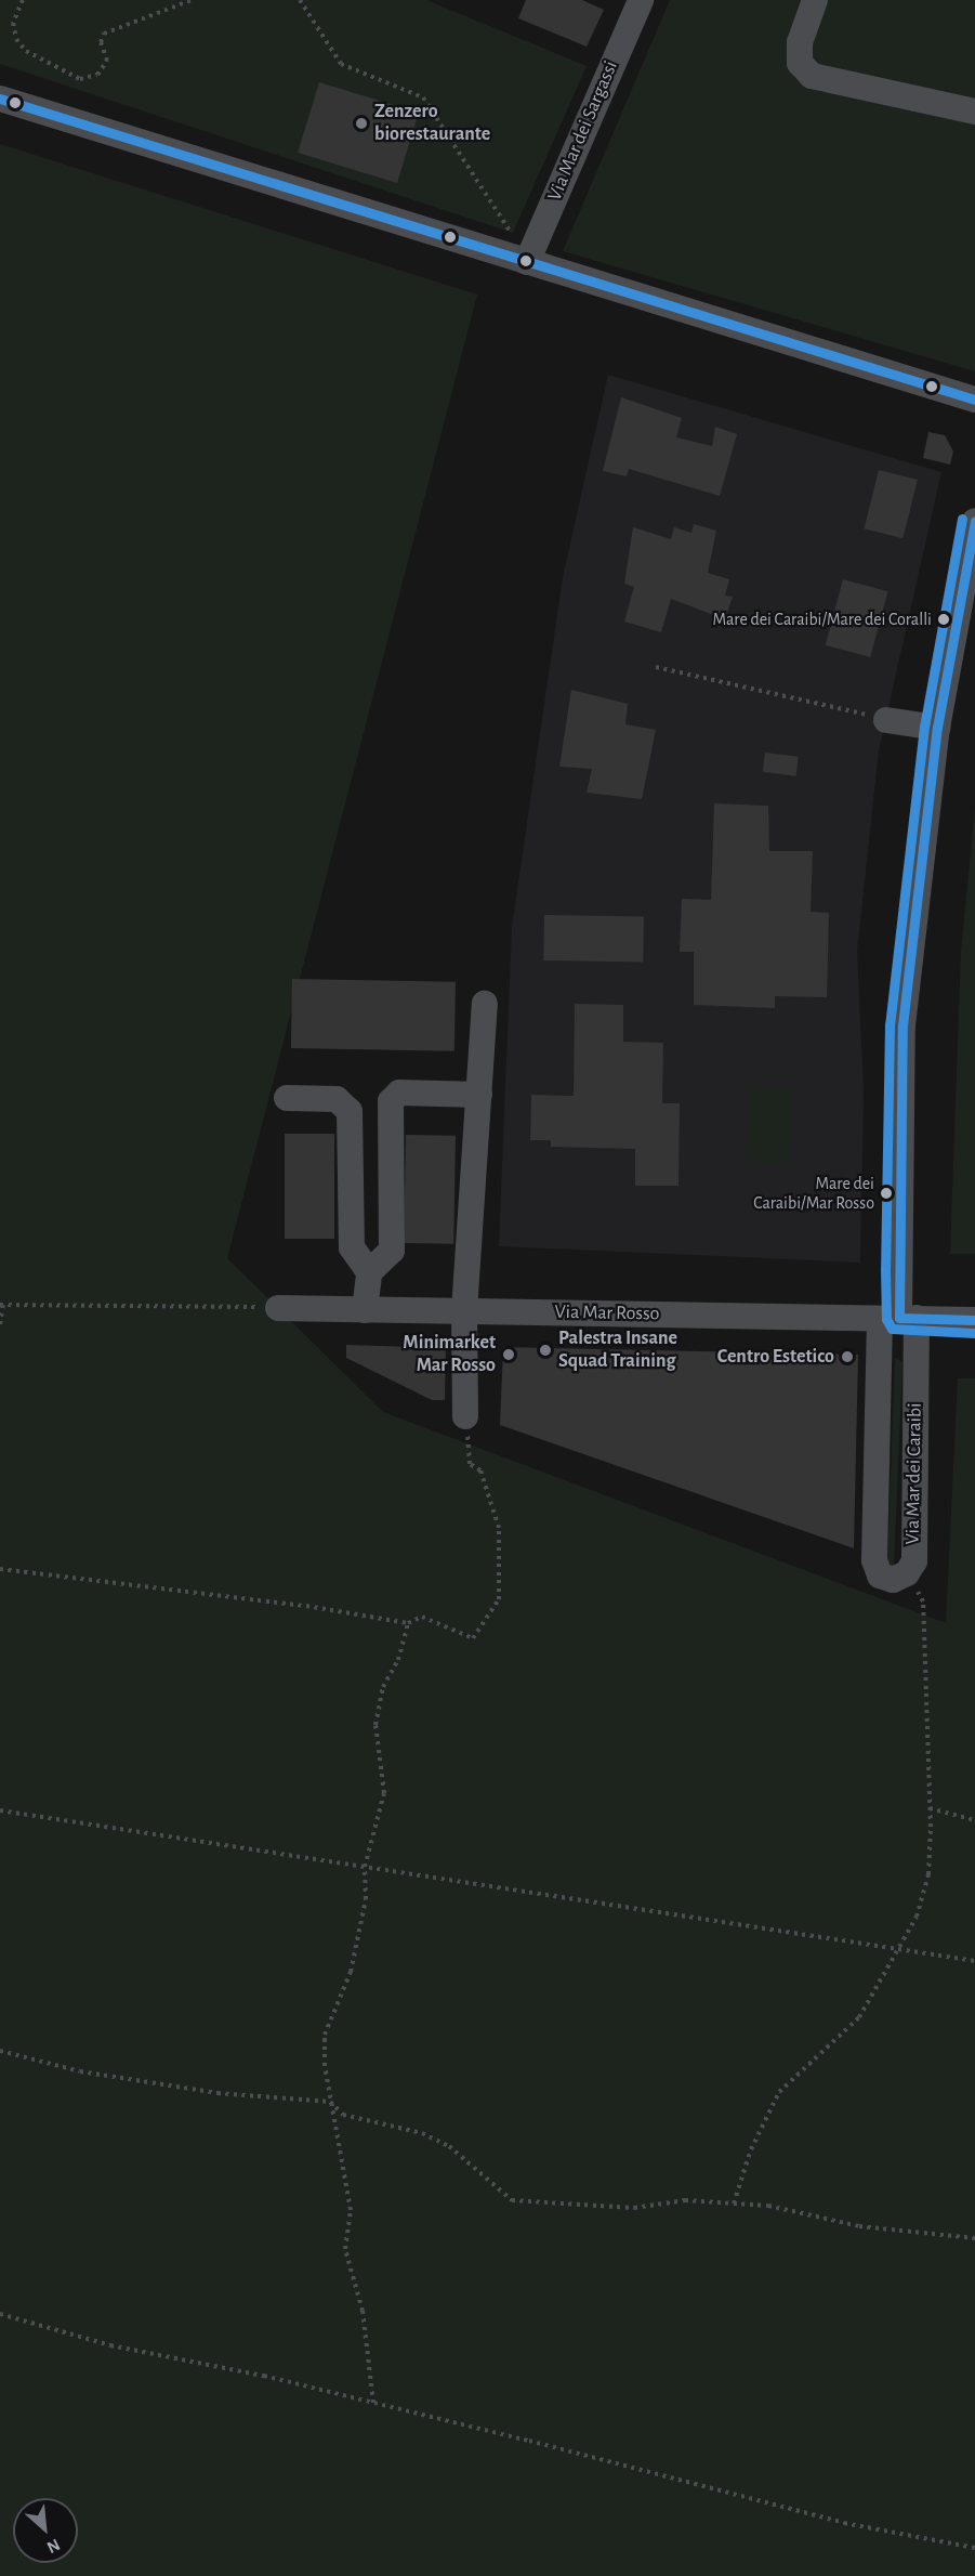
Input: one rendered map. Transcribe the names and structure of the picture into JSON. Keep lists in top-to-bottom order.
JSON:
{
  "streets": {
    "street": ["Via Mar dei Sargassi", "Via Mar Rosso", "Via Mar dei Caraibi"]
  },
  "crossings": [
    ["Via Mar Rosso", "Via Mar dei Caraibi"]
  ],
  "places": [
    "Zenzero biorestaurante",
    "Mare dei Caraibi/Mare dei Coralli",
    "Mare dei Caraibi/Mar Rosso",
    "Palestra Insane Squad Training",
    "Minimarket Mar Rosso",
    "Centro Estetico"
  ],
  "north": "bottom right"
}
